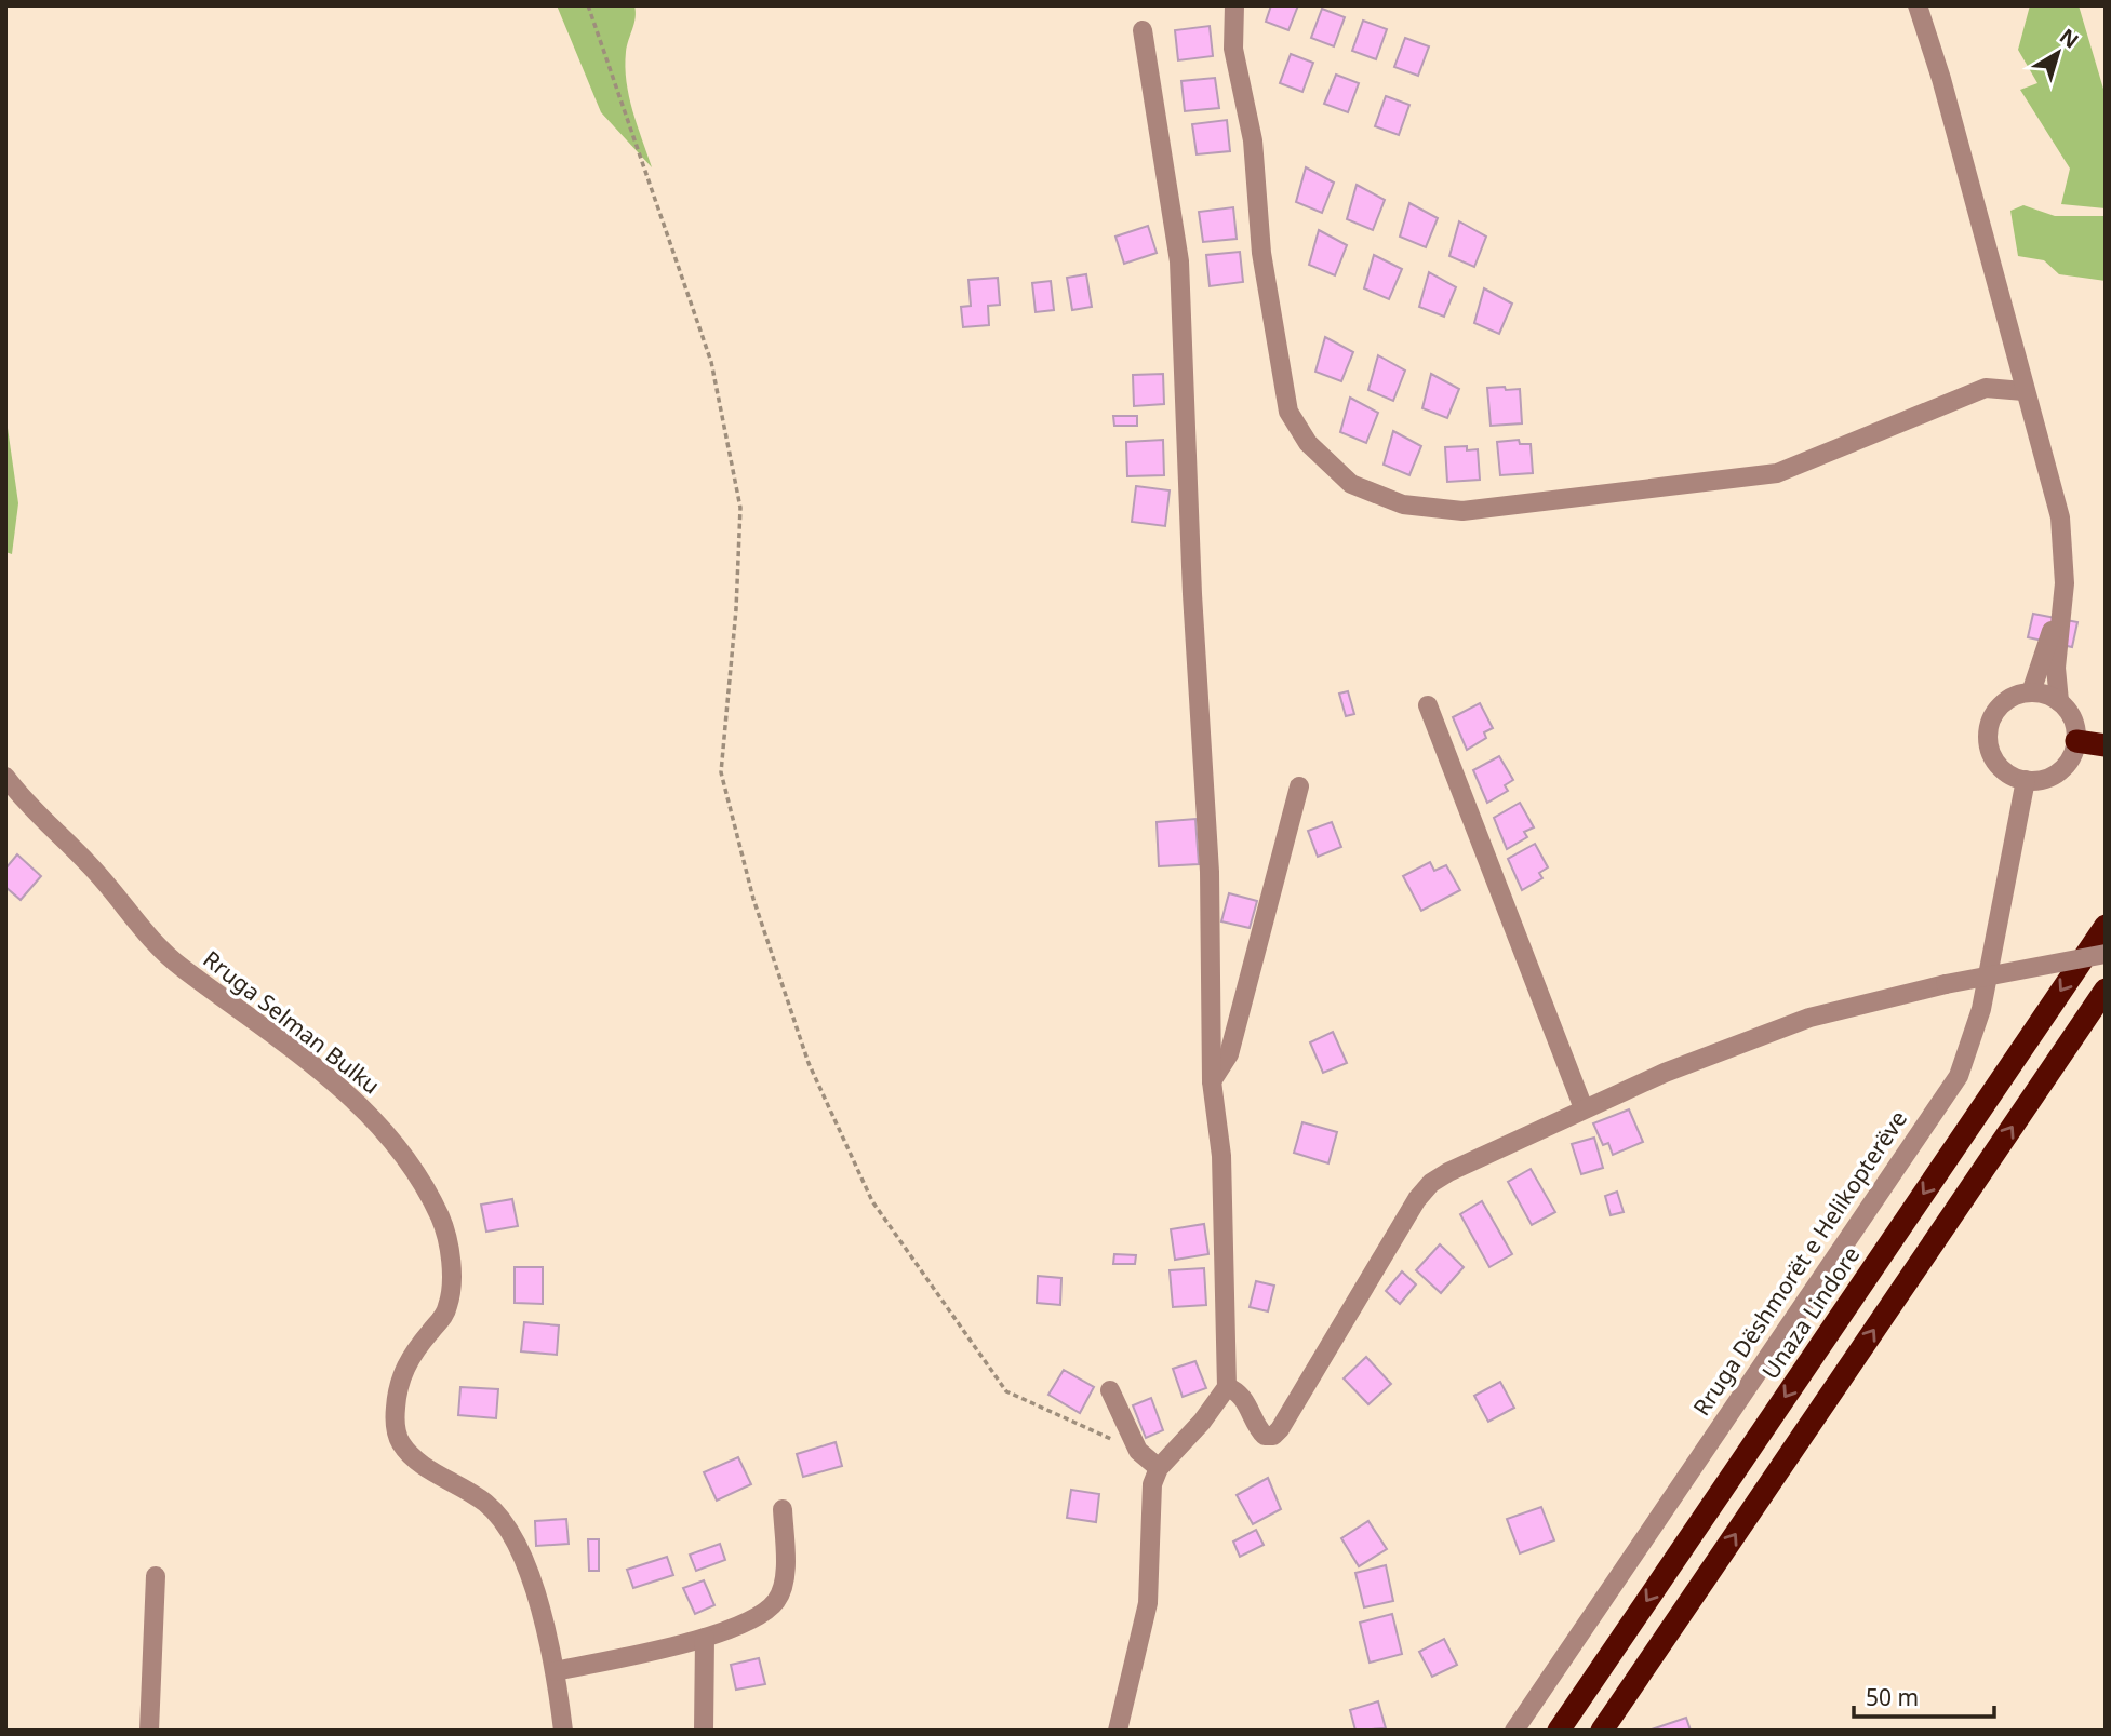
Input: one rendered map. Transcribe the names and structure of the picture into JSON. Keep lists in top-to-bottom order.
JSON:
{
  "streets": {
    "highway": ["Unaza Lindore"],
    "street": ["Rruga Selman Bulku", "Rruga Dëshmorët e Helikopterëve"]
  },
  "scale_bar": "50 m",
  "north": "top right"
}
